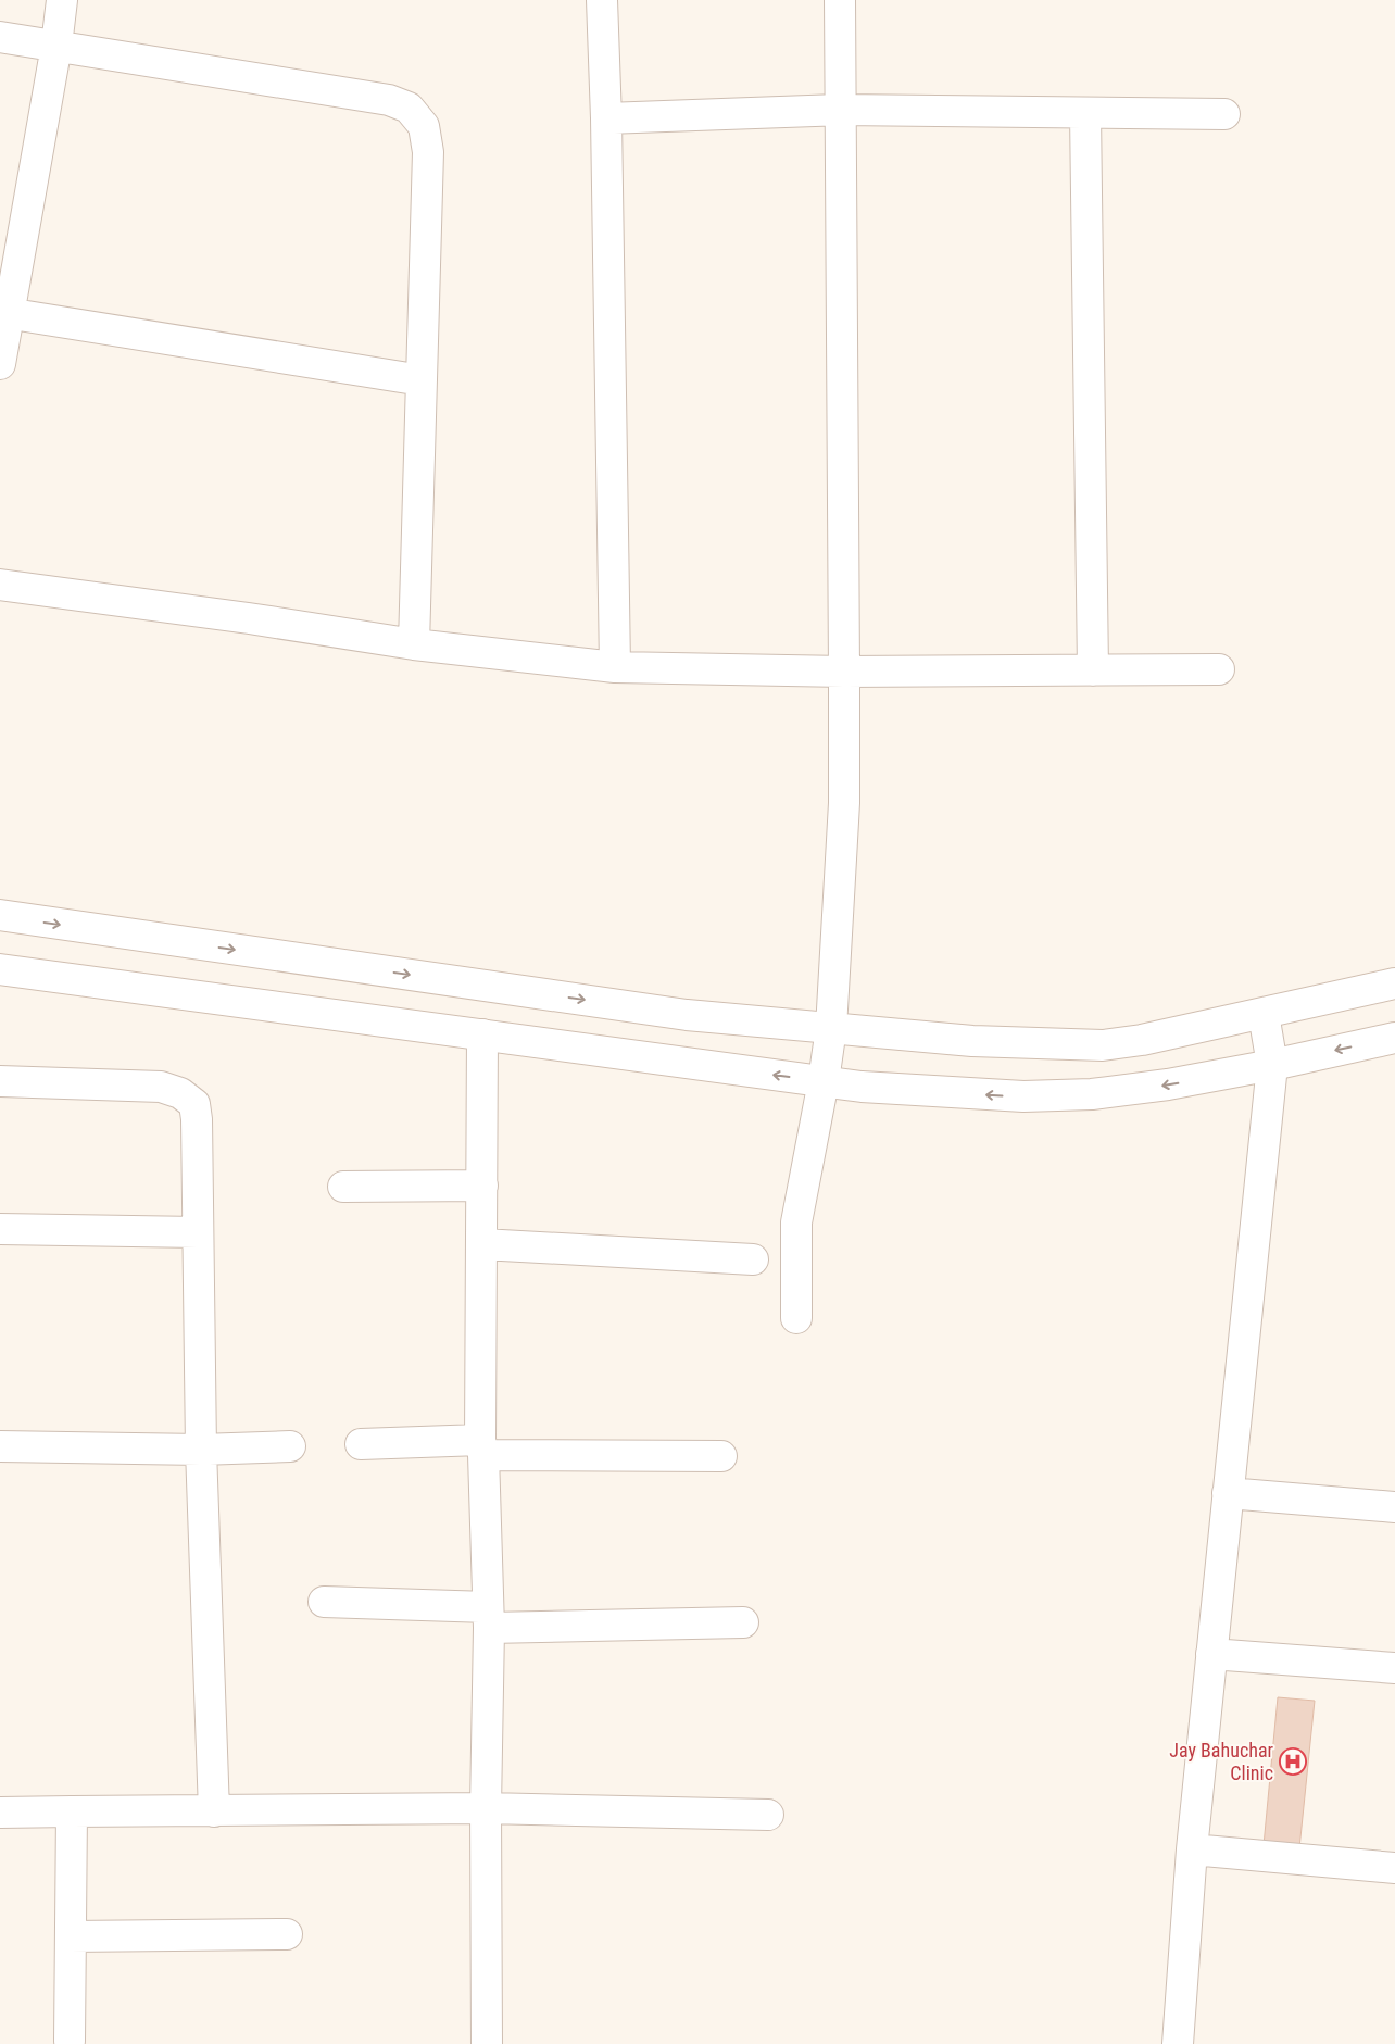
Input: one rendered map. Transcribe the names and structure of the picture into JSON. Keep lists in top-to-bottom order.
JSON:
{
  "places": {
    "hospital": ["Jay Bahuchar Clinic"]
  }
}
